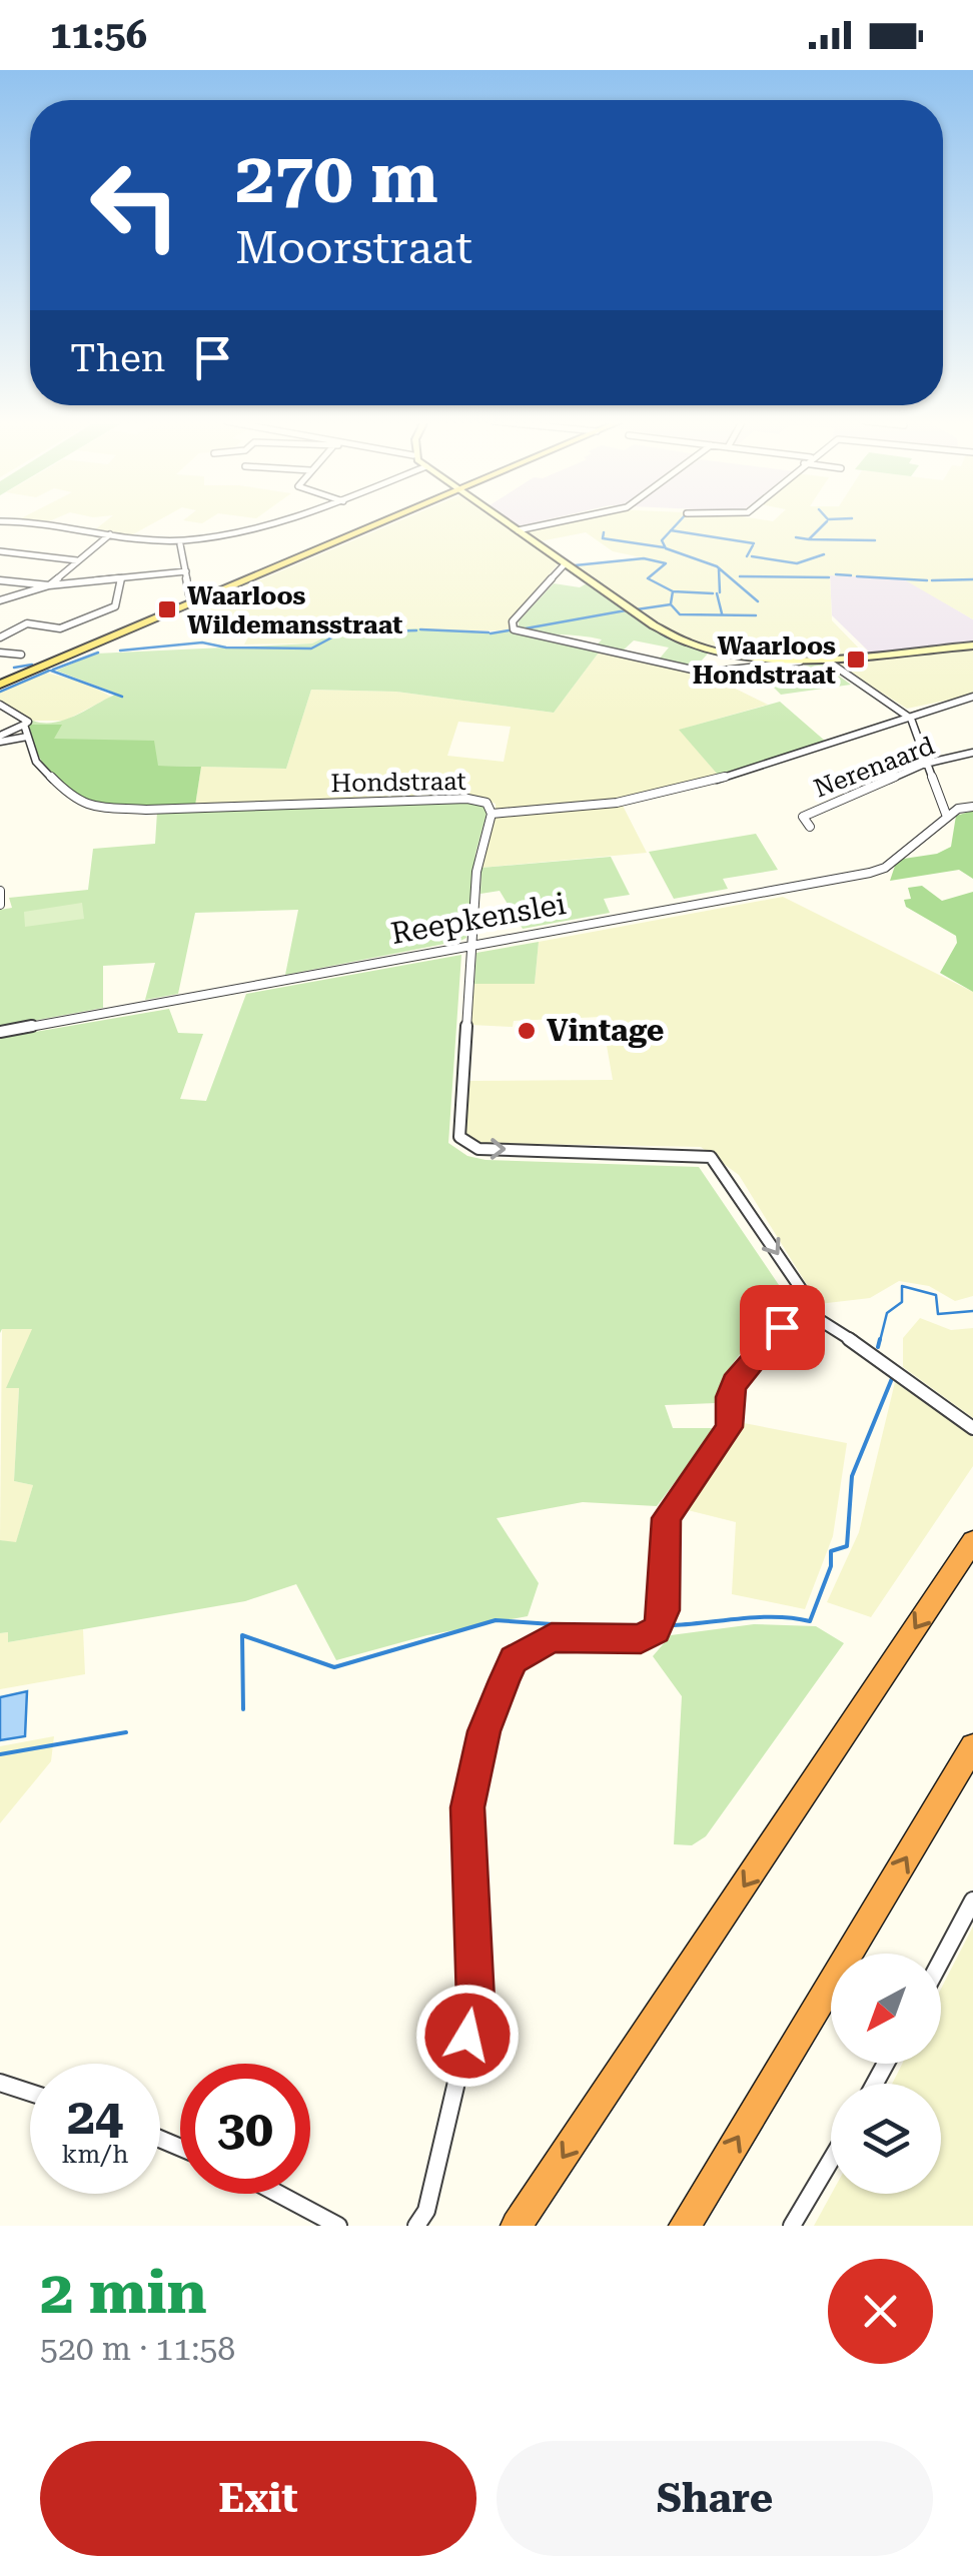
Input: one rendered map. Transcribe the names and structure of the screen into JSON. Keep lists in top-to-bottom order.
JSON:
{
  "streets": {
    "street": ["Nerenaard", "Hondstraat", "Reepkenslei"]
  },
  "places": {
    "transit": ["Waarloos Wildemansstraat", "Waarloos Hondstraat"],
    "other": ["Vintage"]
  },
  "north": "bottom left",
  "page": {
    "status": "11:56",
    "turn": ["270 m", "Moorstraat"],
    "then": "Then",
    "speed": "24 km/h",
    "limit": "30",
    "heading": ["2 min", "520 m · 11:58"],
    "buttons": ["Exit", "Share"]
  }
}
